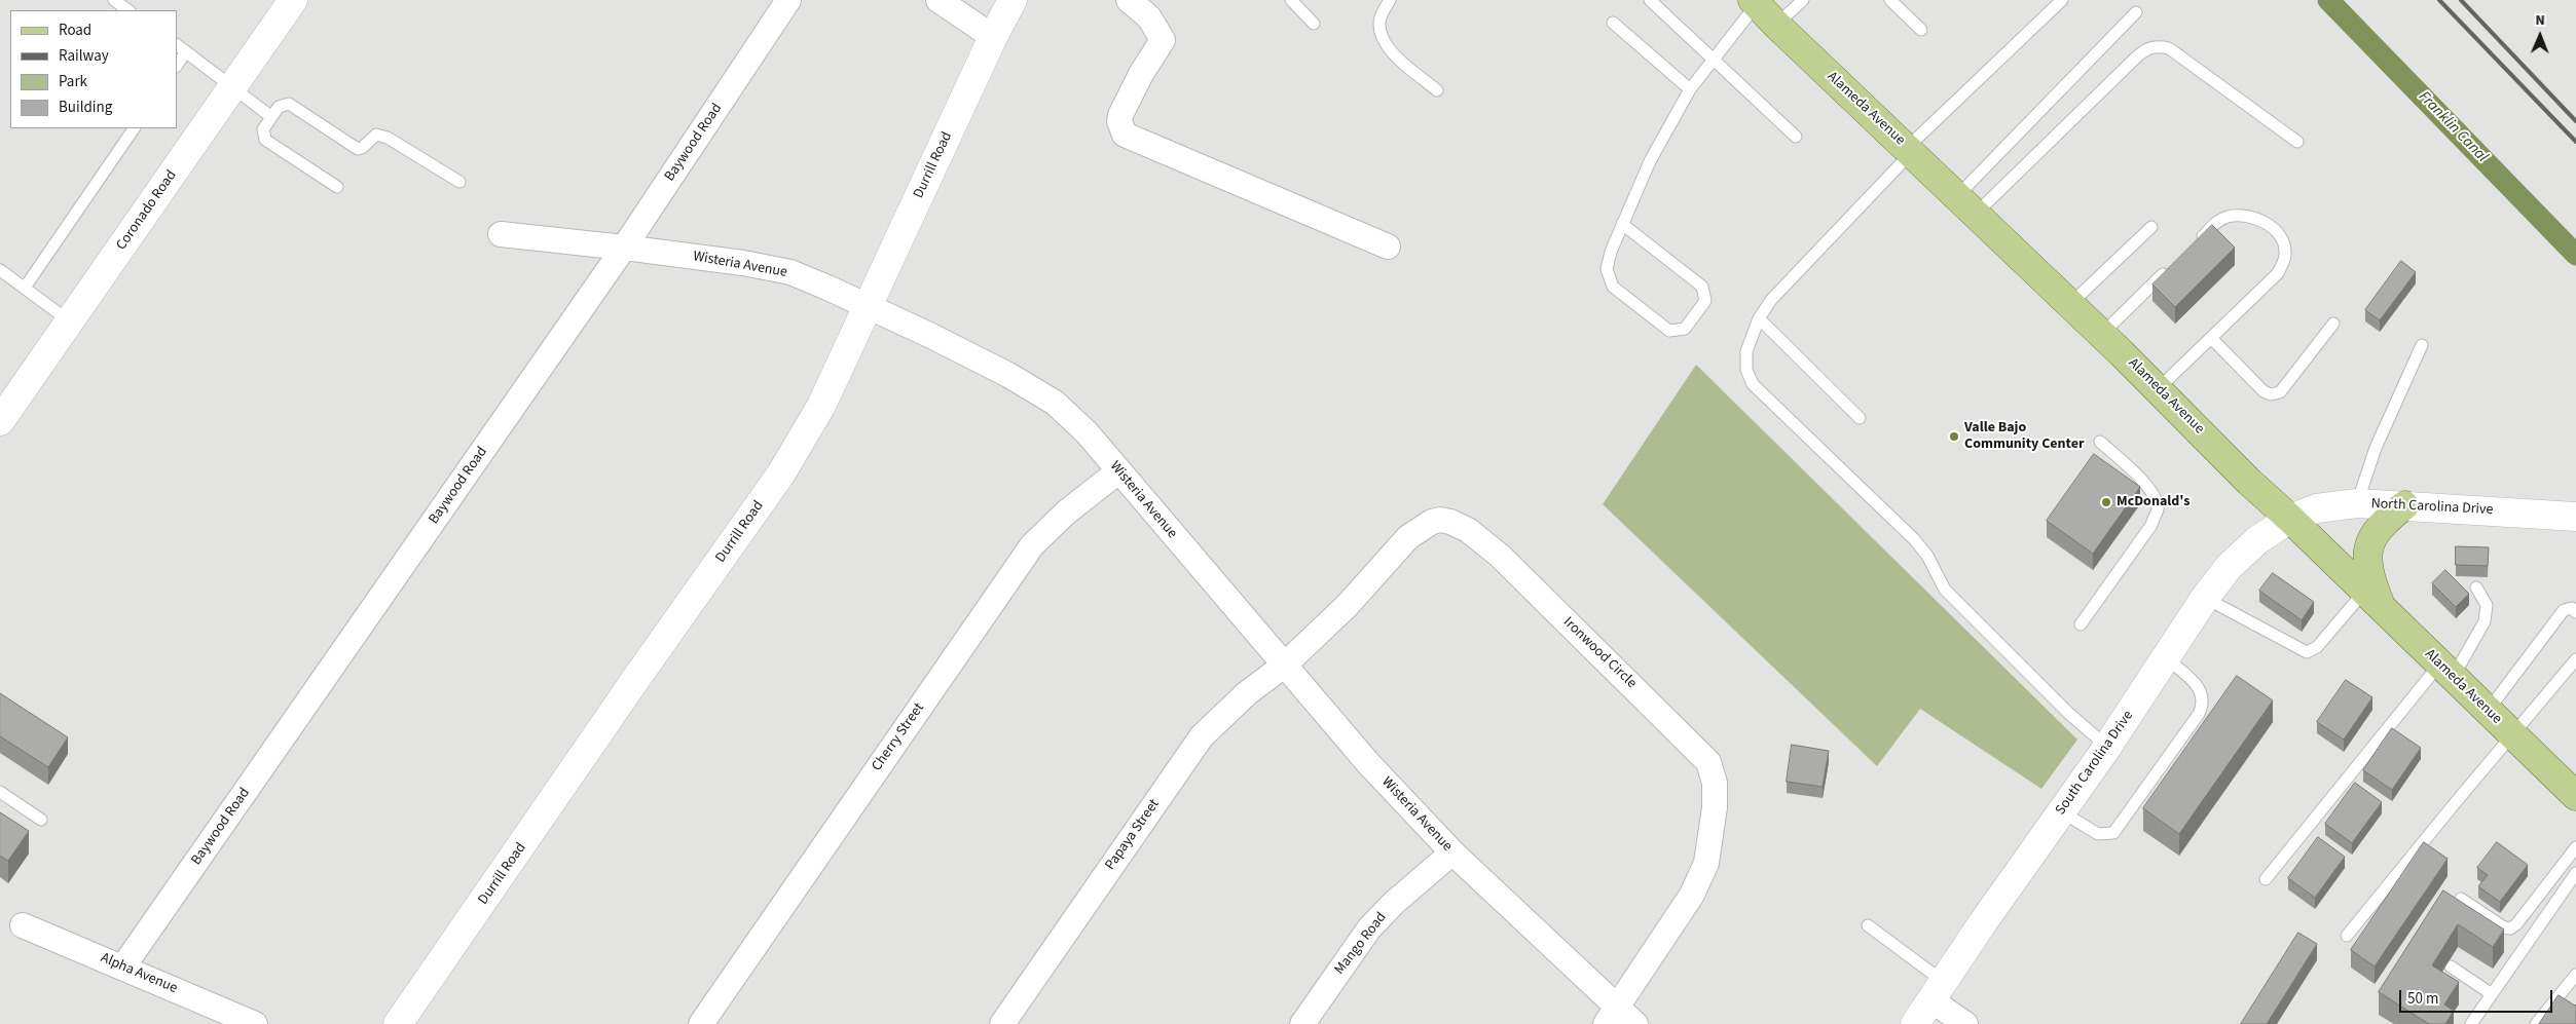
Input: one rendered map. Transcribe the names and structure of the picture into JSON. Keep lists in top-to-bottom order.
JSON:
{
  "streets": {
    "main road": ["Alameda Avenue"],
    "street": [
      "Baywood Road",
      "Durrill Road",
      "Coronado Road",
      "Wisteria Avenue",
      "North Carolina Drive",
      "Ironwood Circle",
      "Cherry Street",
      "South Carolina Drive",
      "Papaya Street",
      "Mango Road",
      "Alpha Avenue"
    ]
  },
  "crossings": [
    ["Alameda Avenue", "North Carolina Drive"],
    ["Alameda Avenue", "South Carolina Drive"],
    ["Baywood Road", "Wisteria Avenue"],
    ["Baywood Road", "Alpha Avenue"],
    ["Durrill Road", "Wisteria Avenue"],
    ["Wisteria Avenue", "Ironwood Circle"],
    ["Wisteria Avenue", "Cherry Street"],
    ["Wisteria Avenue", "Papaya Street"],
    ["Wisteria Avenue", "Mango Road"],
    ["North Carolina Drive", "South Carolina Drive"],
    ["Ironwood Circle", "Papaya Street"]
  ],
  "water": ["Franklin Canal"],
  "places": ["Valle Bajo Community Center", "McDonald's"],
  "legend": [
    "Road",
    "Railway",
    "Park",
    "Building"
  ],
  "scale_bar": "50 m",
  "north": "top"
}
